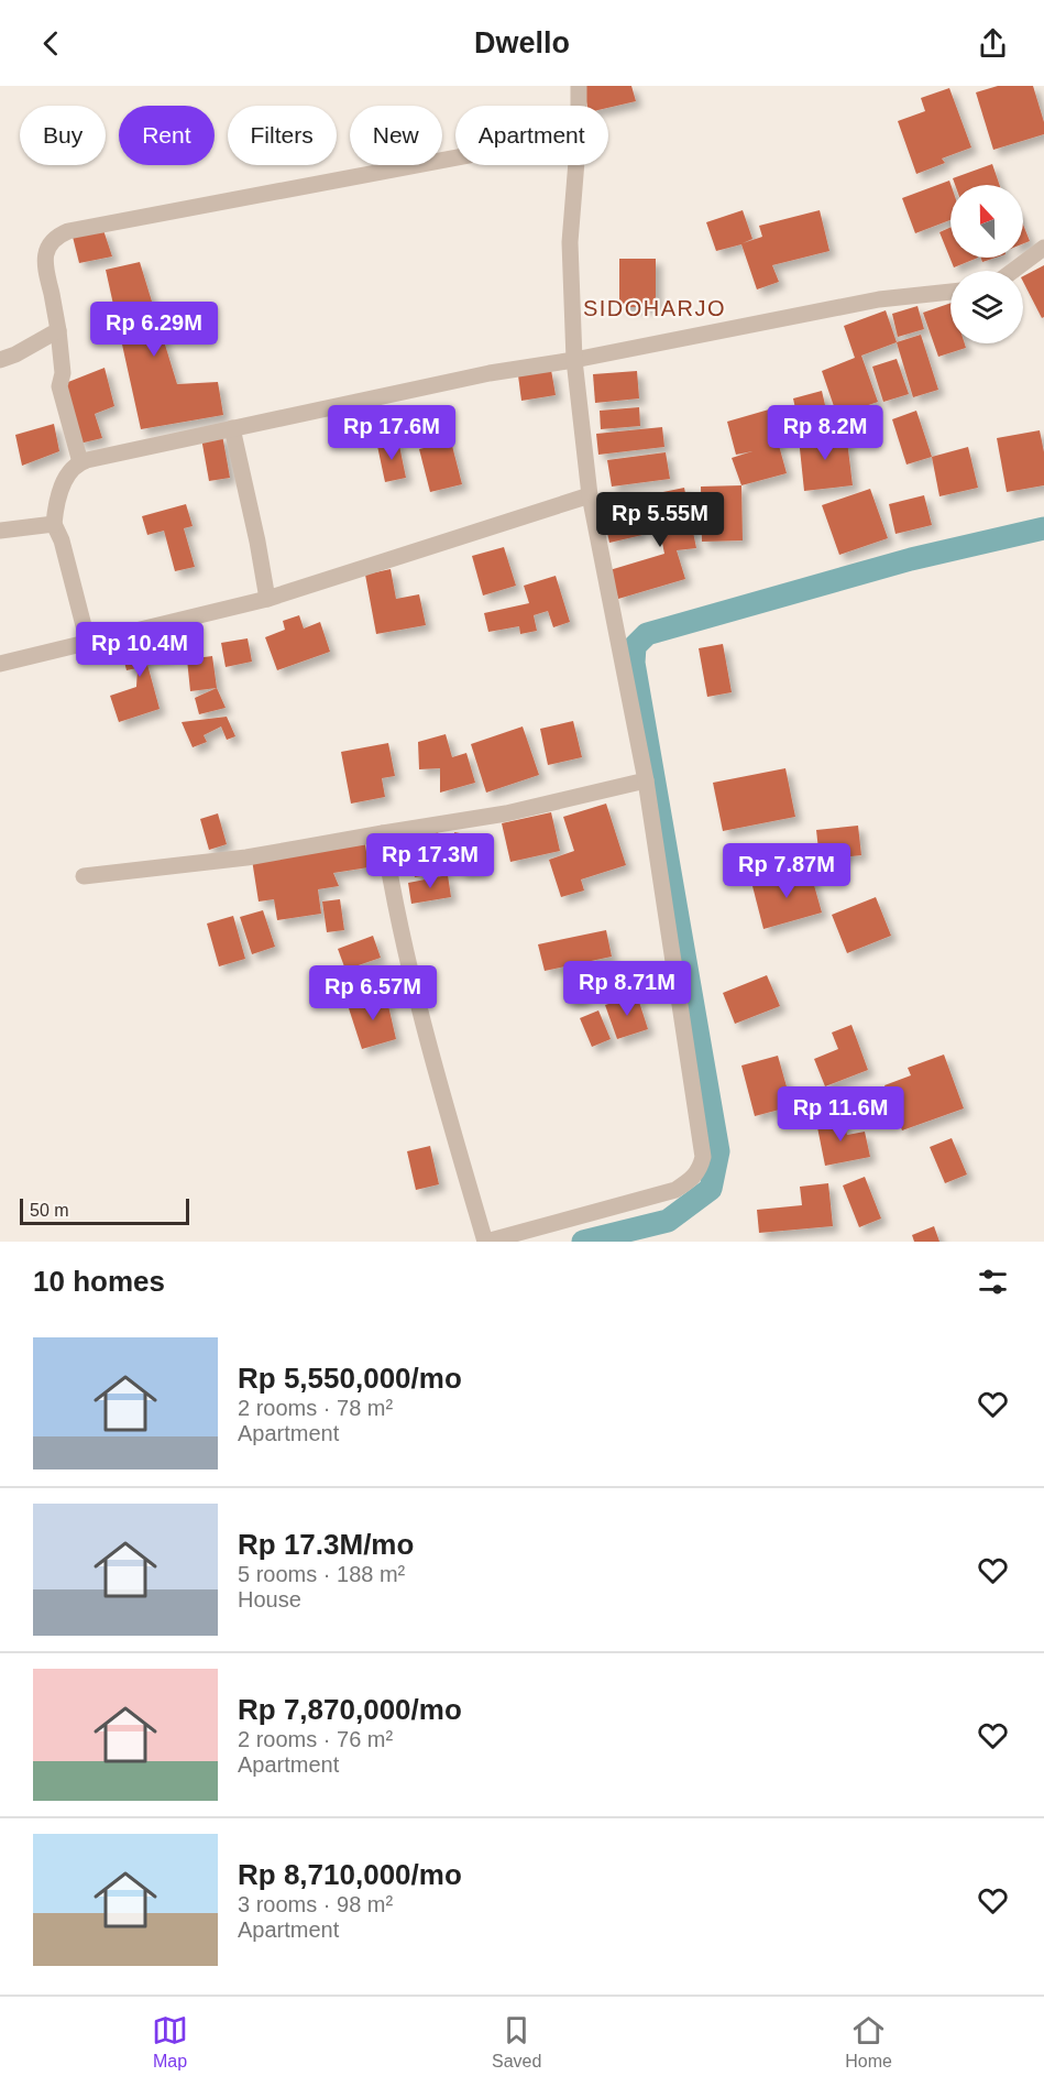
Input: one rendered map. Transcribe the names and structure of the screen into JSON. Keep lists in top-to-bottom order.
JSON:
{
  "districts": ["SIDOHARJO"],
  "scale_bar": "50 m",
  "north": "top",
  "page": {
    "header": "Dwello",
    "chip": [
      "Buy",
      "Rent",
      "Filters",
      "New",
      "Apartment"
    ],
    "price": [
      "Rp 6.29M",
      "Rp 17.6M",
      "Rp 8.2M",
      "Rp 5.55M",
      "Rp 10.4M",
      "Rp 17.3M",
      "Rp 7.87M",
      "Rp 8.71M",
      "Rp 6.57M",
      "Rp 11.6M"
    ],
    "scale": "50 m",
    "heading": "10 homes",
    "list": [
      {
        "name": "Rp 5,550,000/mo",
        "note": "2 rooms · 78 m² · Apartment"
      },
      {
        "name": "Rp 17.3M/mo",
        "note": "5 rooms · 188 m² · House"
      },
      {
        "name": "Rp 7,870,000/mo",
        "note": "2 rooms · 76 m² · Apartment"
      },
      {
        "name": "Rp 8,710,000/mo",
        "note": "3 rooms · 98 m² · Apartment"
      }
    ],
    "tabs": ["Map", "Saved", "Home"]
  }
}
